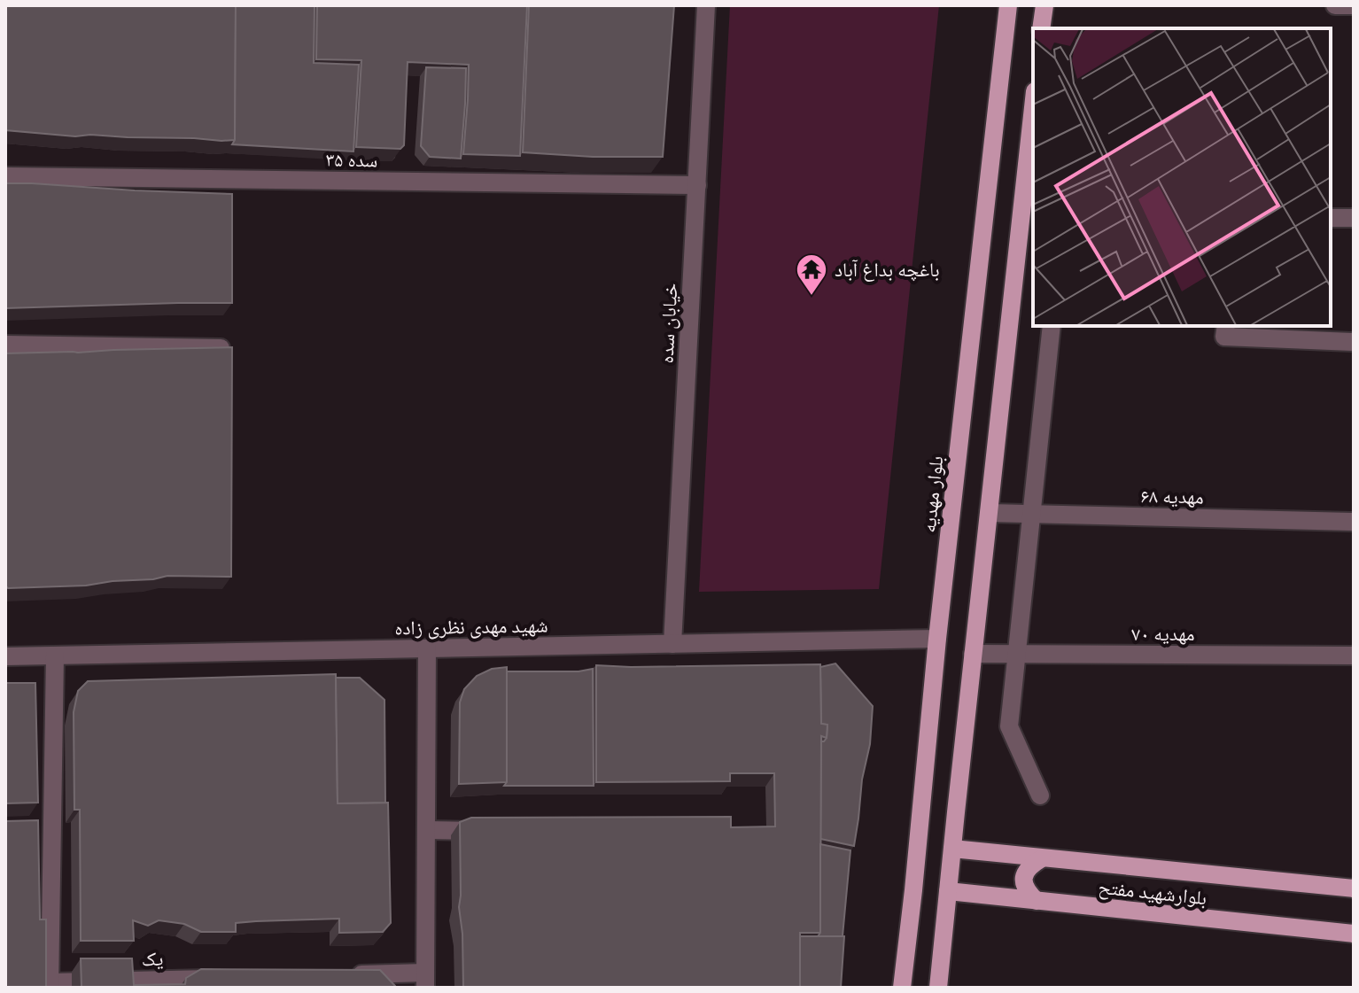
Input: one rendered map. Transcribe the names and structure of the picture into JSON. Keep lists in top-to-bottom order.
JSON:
{
  "streets": {
    "main road": ["بلوار مهدیه", "بلوارشهید مفتح"],
    "street": [
      "سده ۳۵",
      "خیابان سده",
      "مهدیه ۶۸",
      "شهید مهدی نظری زاده",
      "مهدیه ۷۰",
      "یک"
    ]
  },
  "crossings": [
    ["سده ۳۵", "خیابان سده"],
    ["خیابان سده", "شهید مهدی نظری زاده"],
    ["بلوار مهدیه", "شهید مهدی نظری زاده"]
  ],
  "places": {
    "temple": ["باغچه بداغ آباد"]
  }
}
